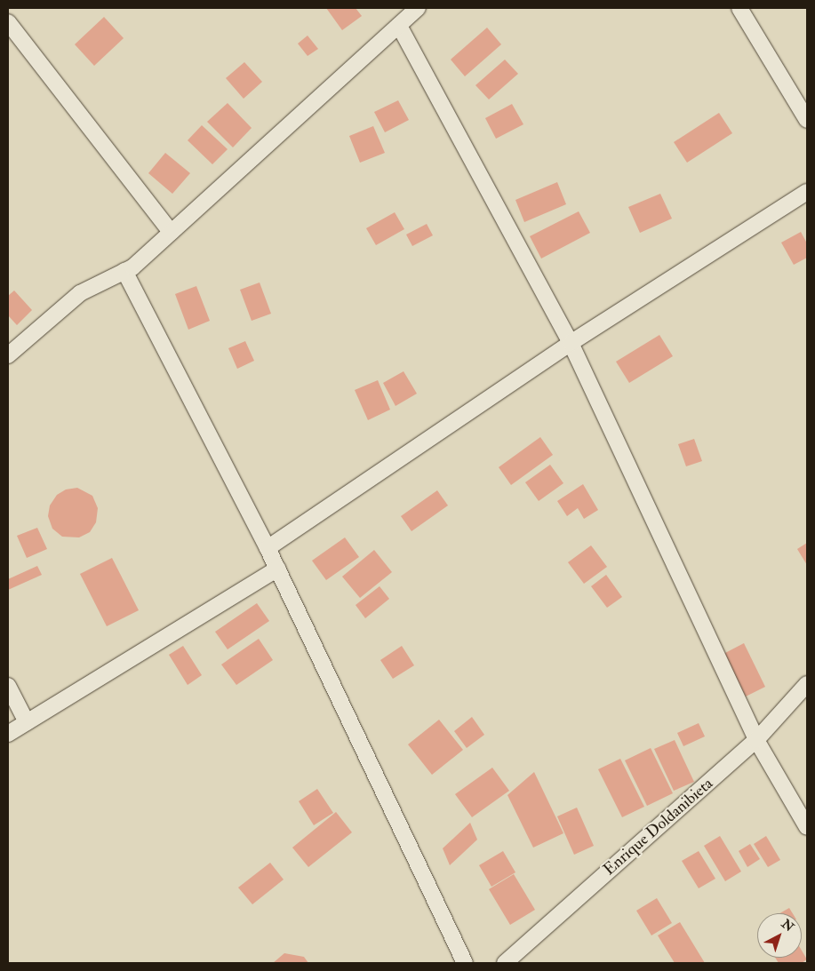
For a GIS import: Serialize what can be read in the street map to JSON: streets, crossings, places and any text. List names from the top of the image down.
{
  "streets": {
    "street": ["Enrique Doldanibieta"]
  },
  "north": "top right"
}
